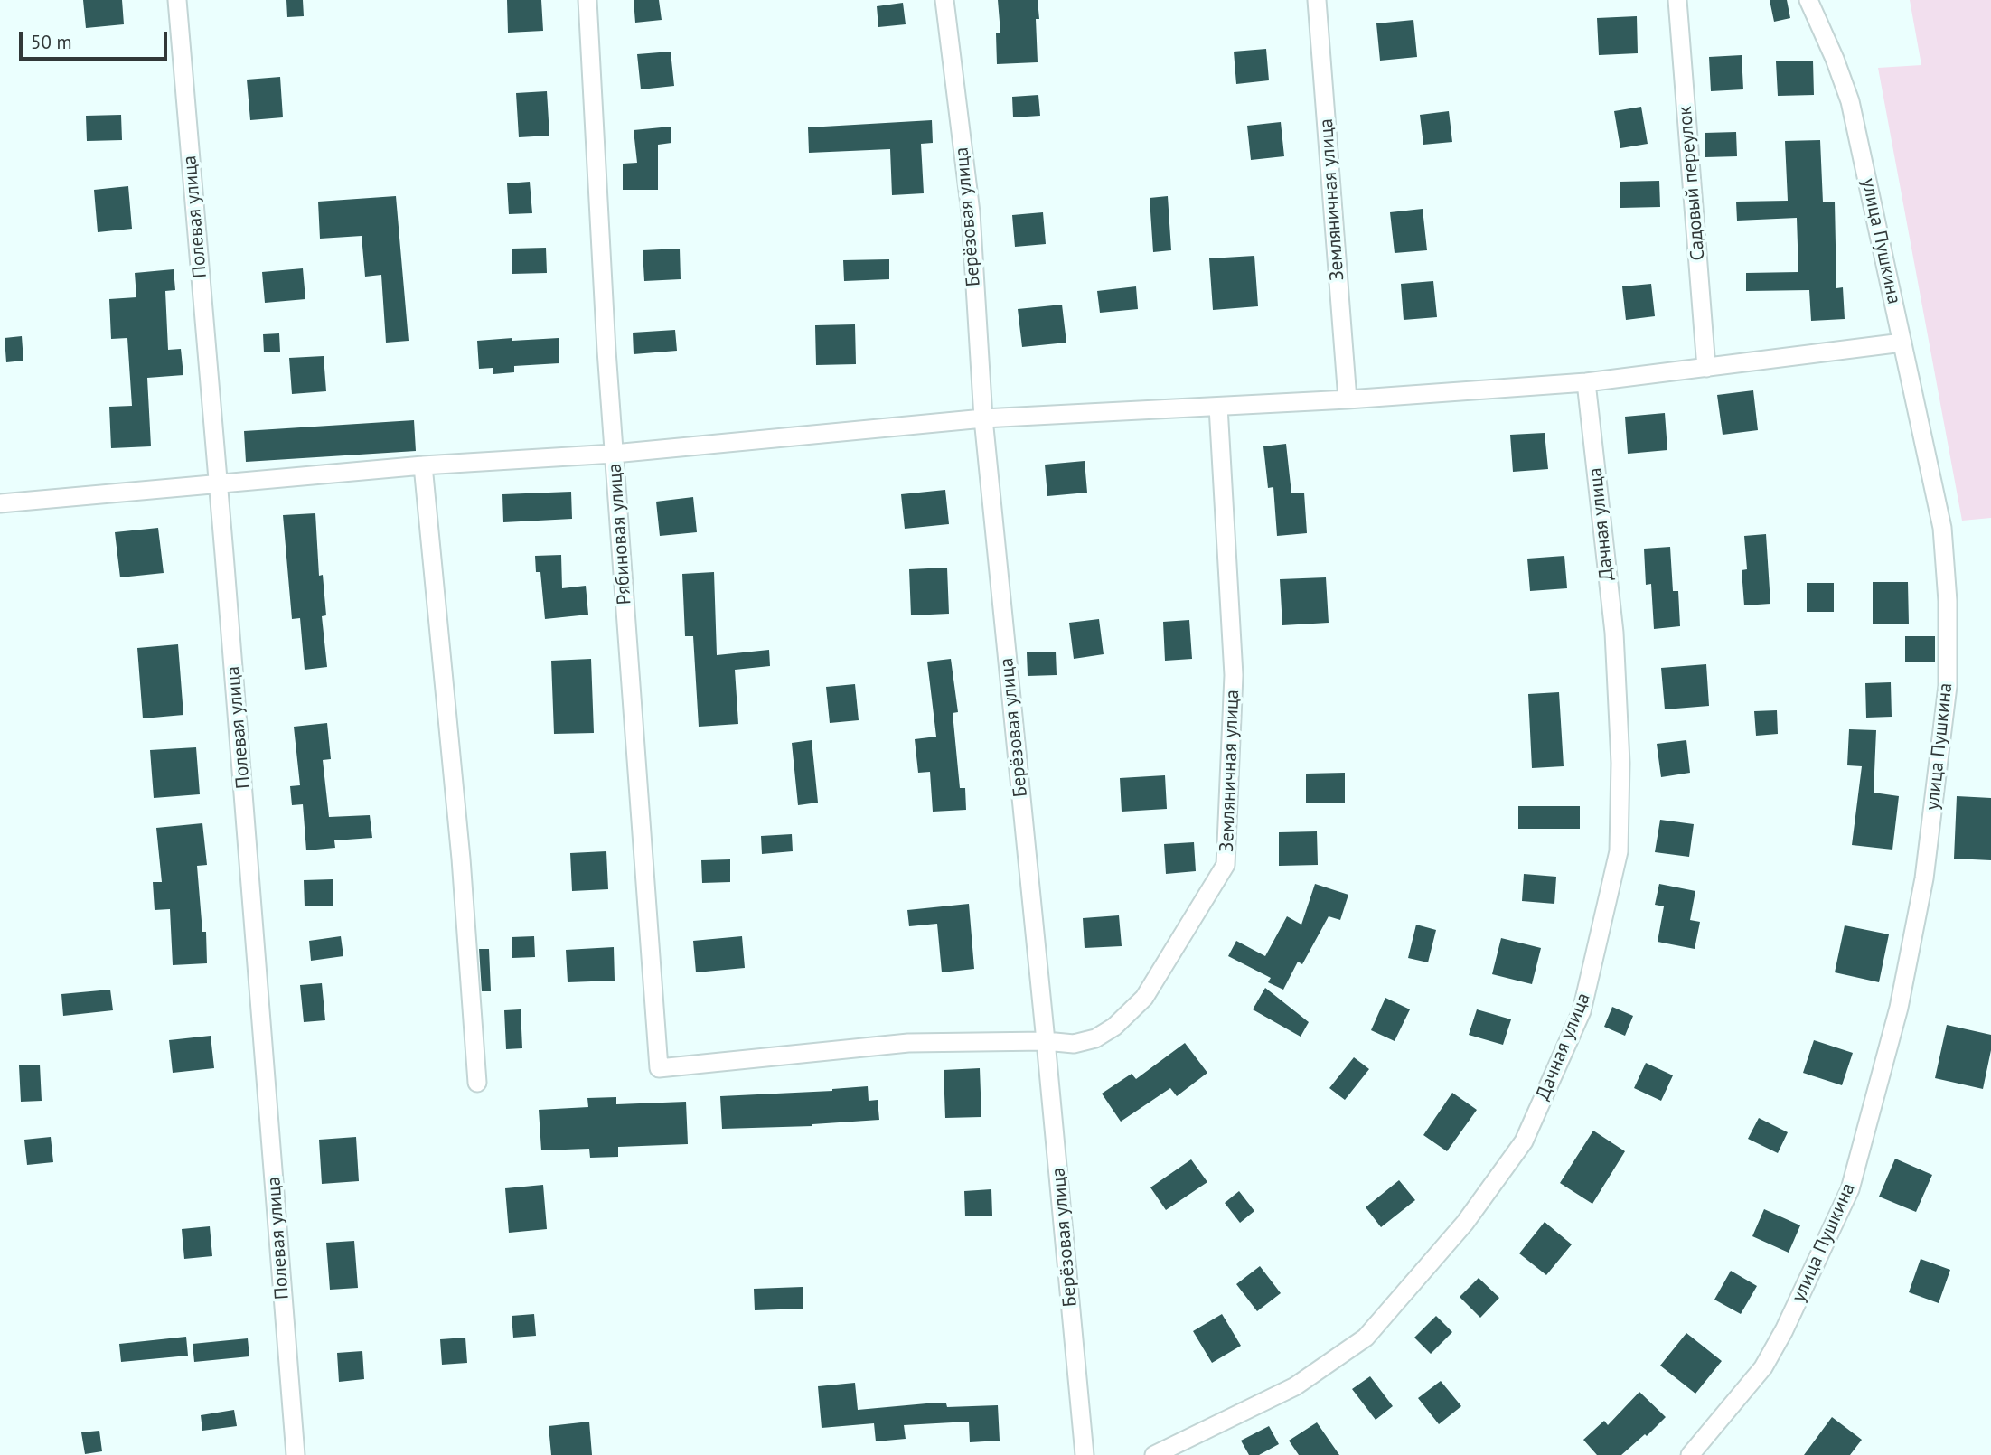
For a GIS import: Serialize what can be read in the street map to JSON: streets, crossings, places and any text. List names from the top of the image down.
{
  "streets": {
    "street": [
      "Садовый переулок",
      "Земляничная улица",
      "Полевая улица",
      "Берёзовая улица",
      "улица Пушкина",
      "Дачная улица",
      "Рябиновая улица"
    ]
  },
  "crossings": [
    ["Земляничная улица", "Берёзовая улица"],
    ["Земляничная улица", "Рябиновая улица"]
  ],
  "scale_bar": "50 m"
}
